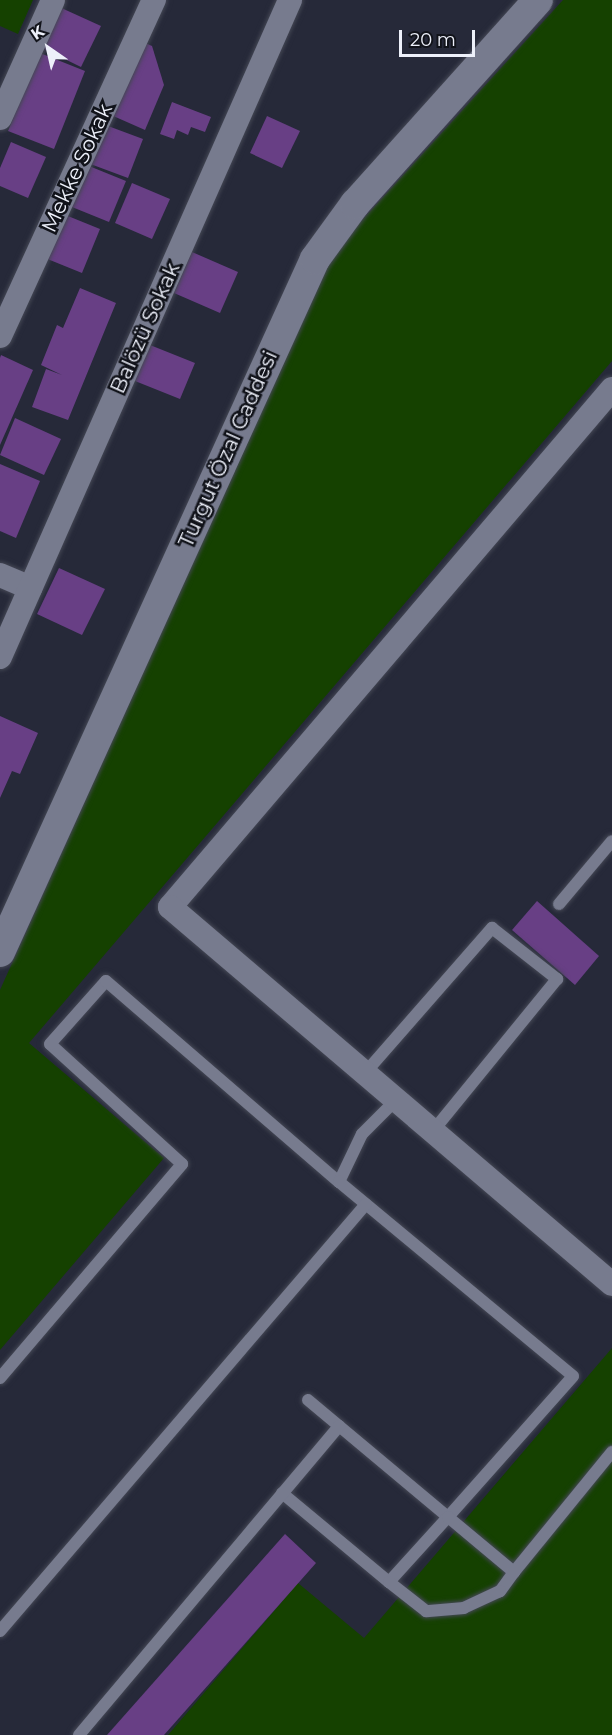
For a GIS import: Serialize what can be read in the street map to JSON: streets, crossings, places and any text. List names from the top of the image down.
{
  "streets": {
    "street": ["Mekke Sokak", "Balözü Sokak", "Turgut Özal Caddesi"]
  },
  "scale_bar": "20 m",
  "north": "top left"
}
